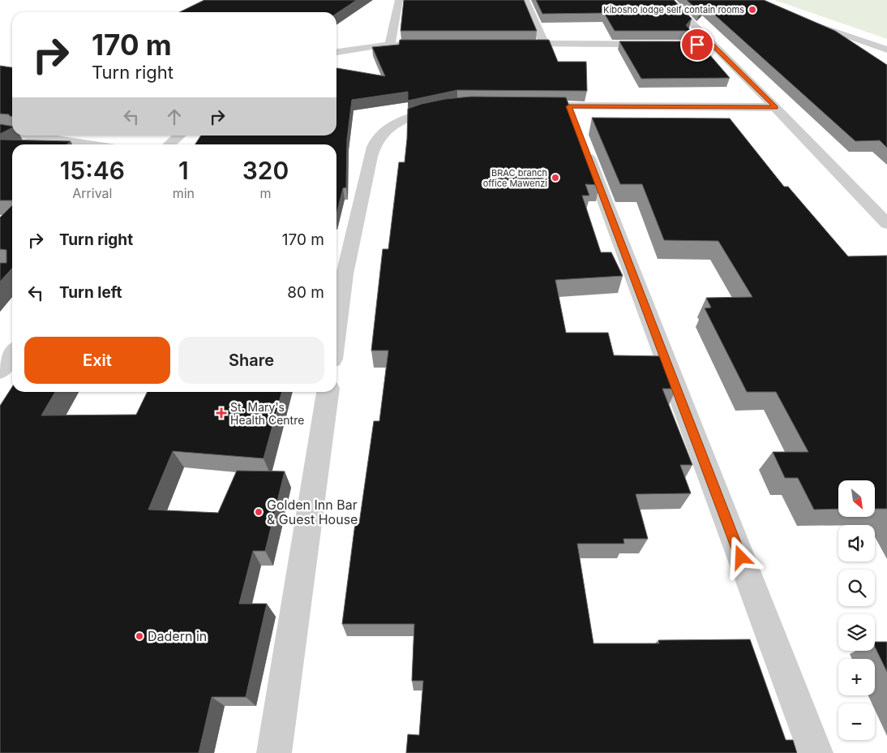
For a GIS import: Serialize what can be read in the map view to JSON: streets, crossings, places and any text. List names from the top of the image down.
{
  "places": {
    "other": [
      "Kibosho lodge self contain rooms",
      "BRAC branch office Mawenzi",
      "Golden Inn Bar & Guest House",
      "Dadern in"
    ],
    "health": ["St. Mary's Health Centre"]
  },
  "north": "bottom right",
  "page": {
    "turn": ["170 m", "Turn right"],
    "eta": [
      "15:46",
      "Arrival",
      "1",
      "min",
      "320",
      "m"
    ],
    "list": [
      {
        "name": "Turn right",
        "value": "170 m"
      },
      {
        "name": "Turn left",
        "value": "80 m"
      }
    ],
    "buttons": ["Exit", "Share"],
    "map_buttons": ["+", "−"]
  }
}
